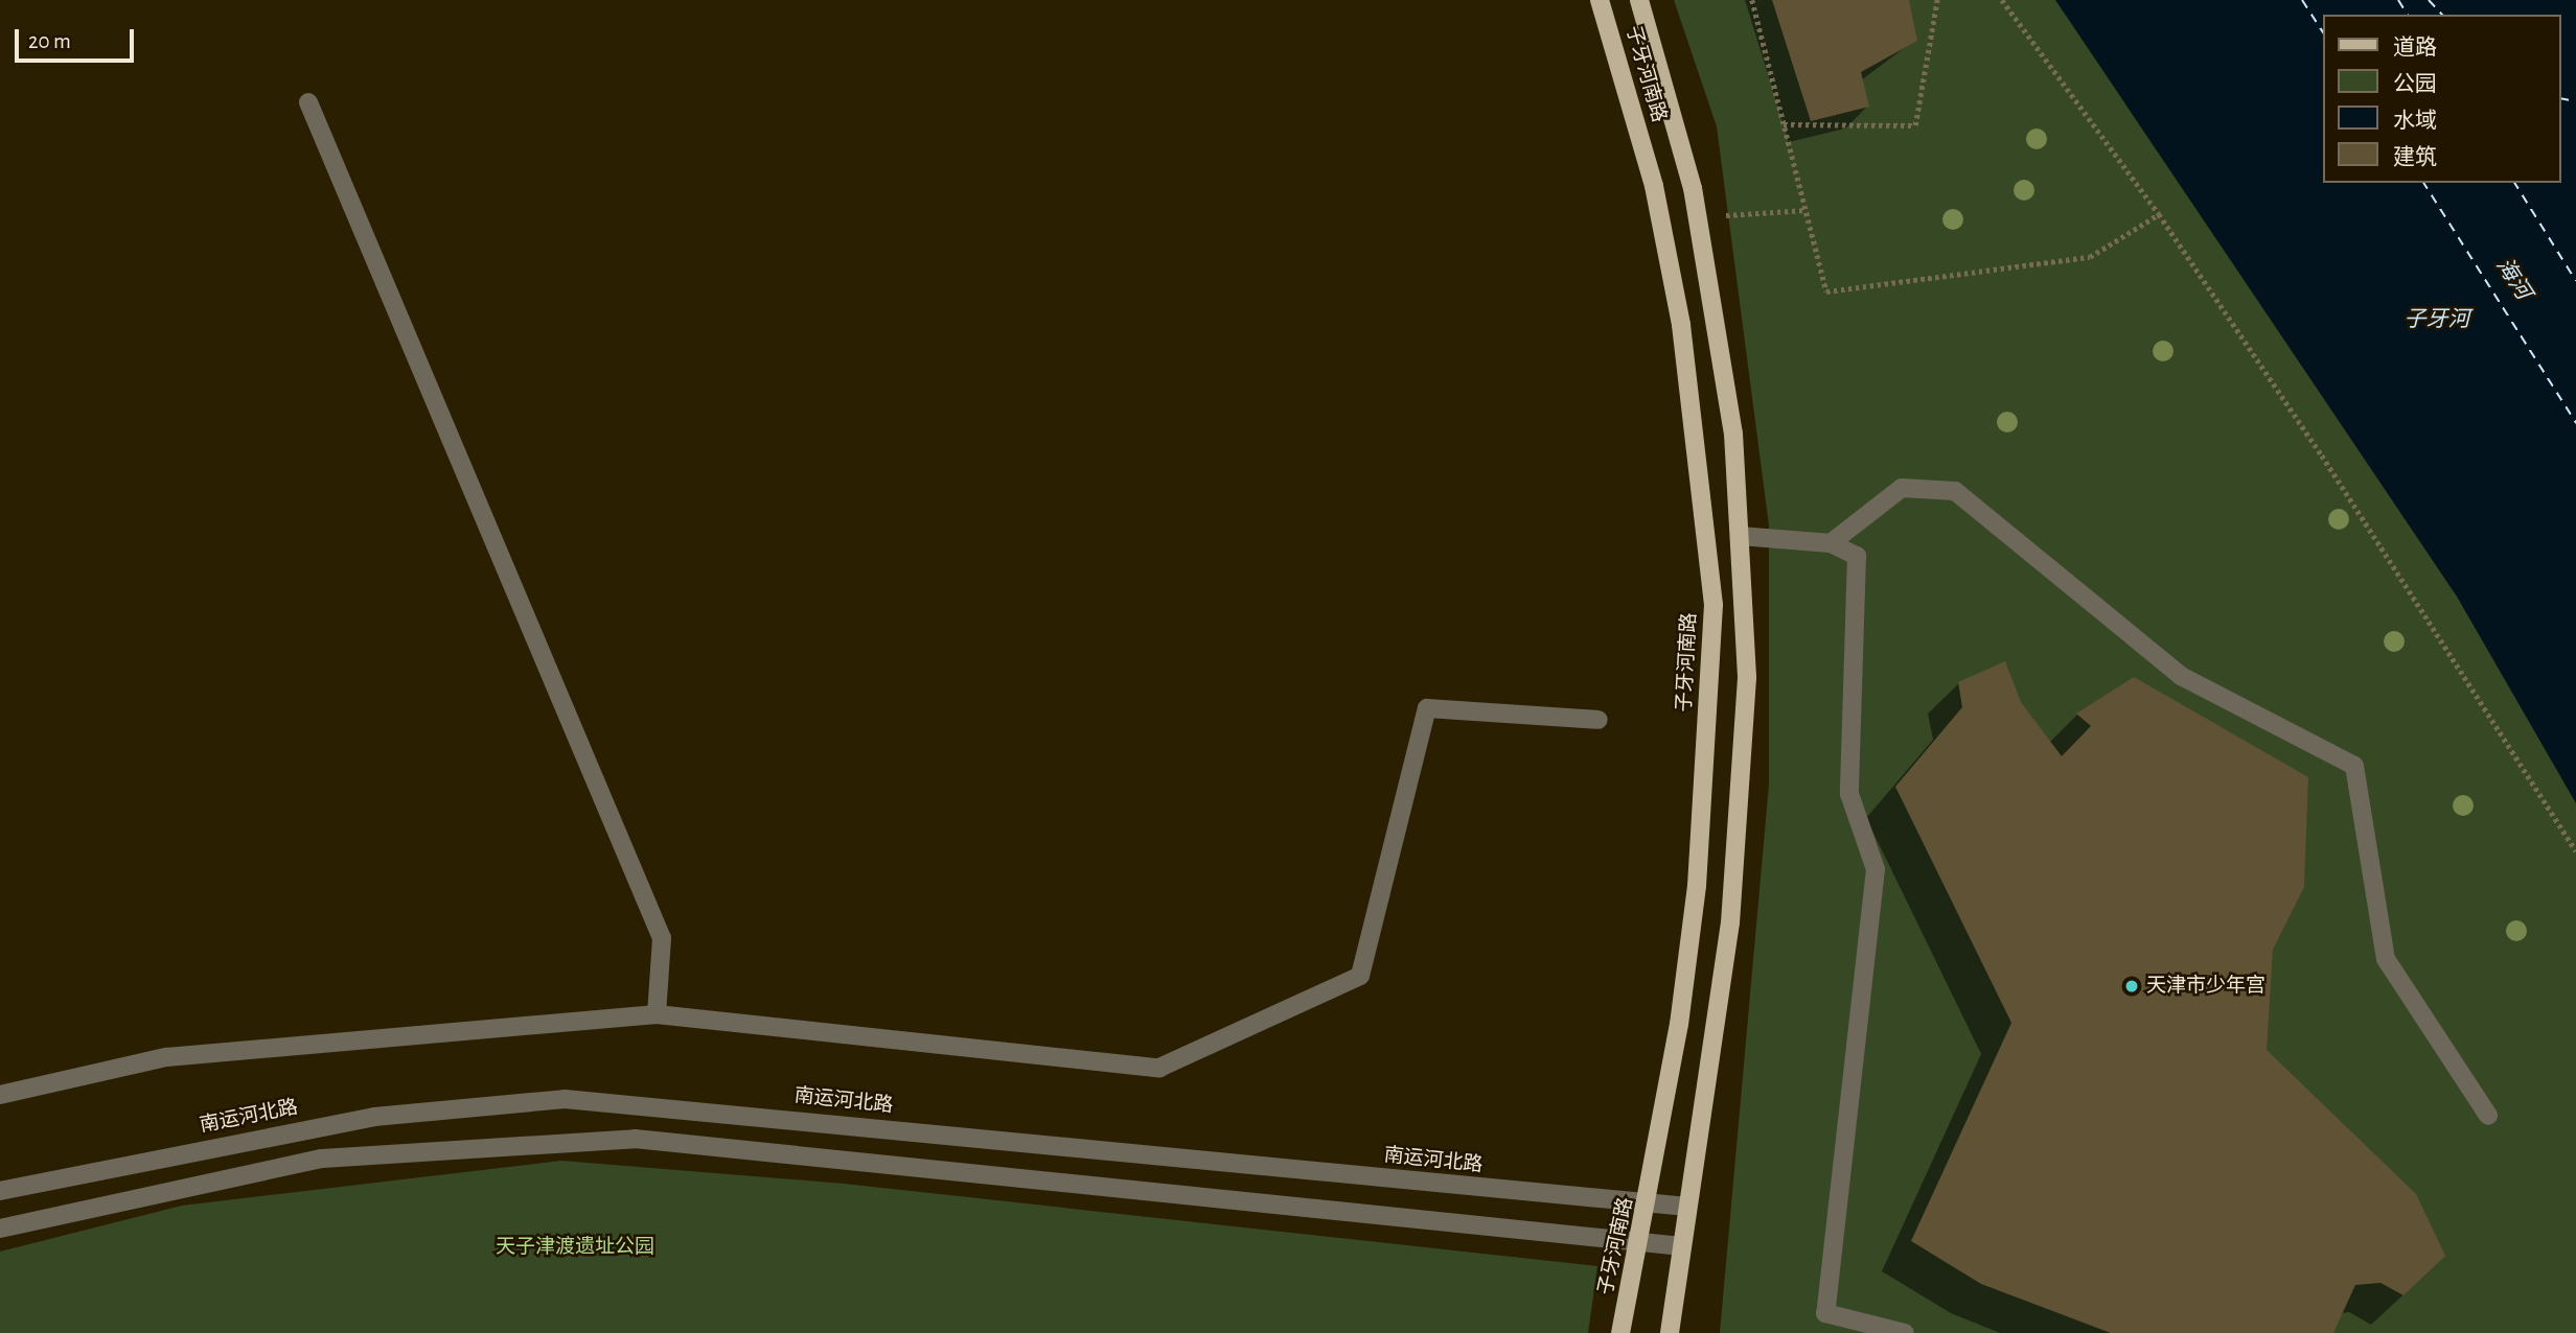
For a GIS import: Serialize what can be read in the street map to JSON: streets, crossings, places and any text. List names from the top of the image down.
{
  "streets": {
    "main road": ["子牙河南路"],
    "street": ["南运河北路"]
  },
  "crossings": [
    ["子牙河南路", "南运河北路"]
  ],
  "water": ["海河", "子牙河"],
  "parks": ["天子津渡遗址公园"],
  "places": ["天津市少年宫"],
  "legend": [
    "道路",
    "公园",
    "水域",
    "建筑"
  ],
  "scale_bar": "20 m"
}
